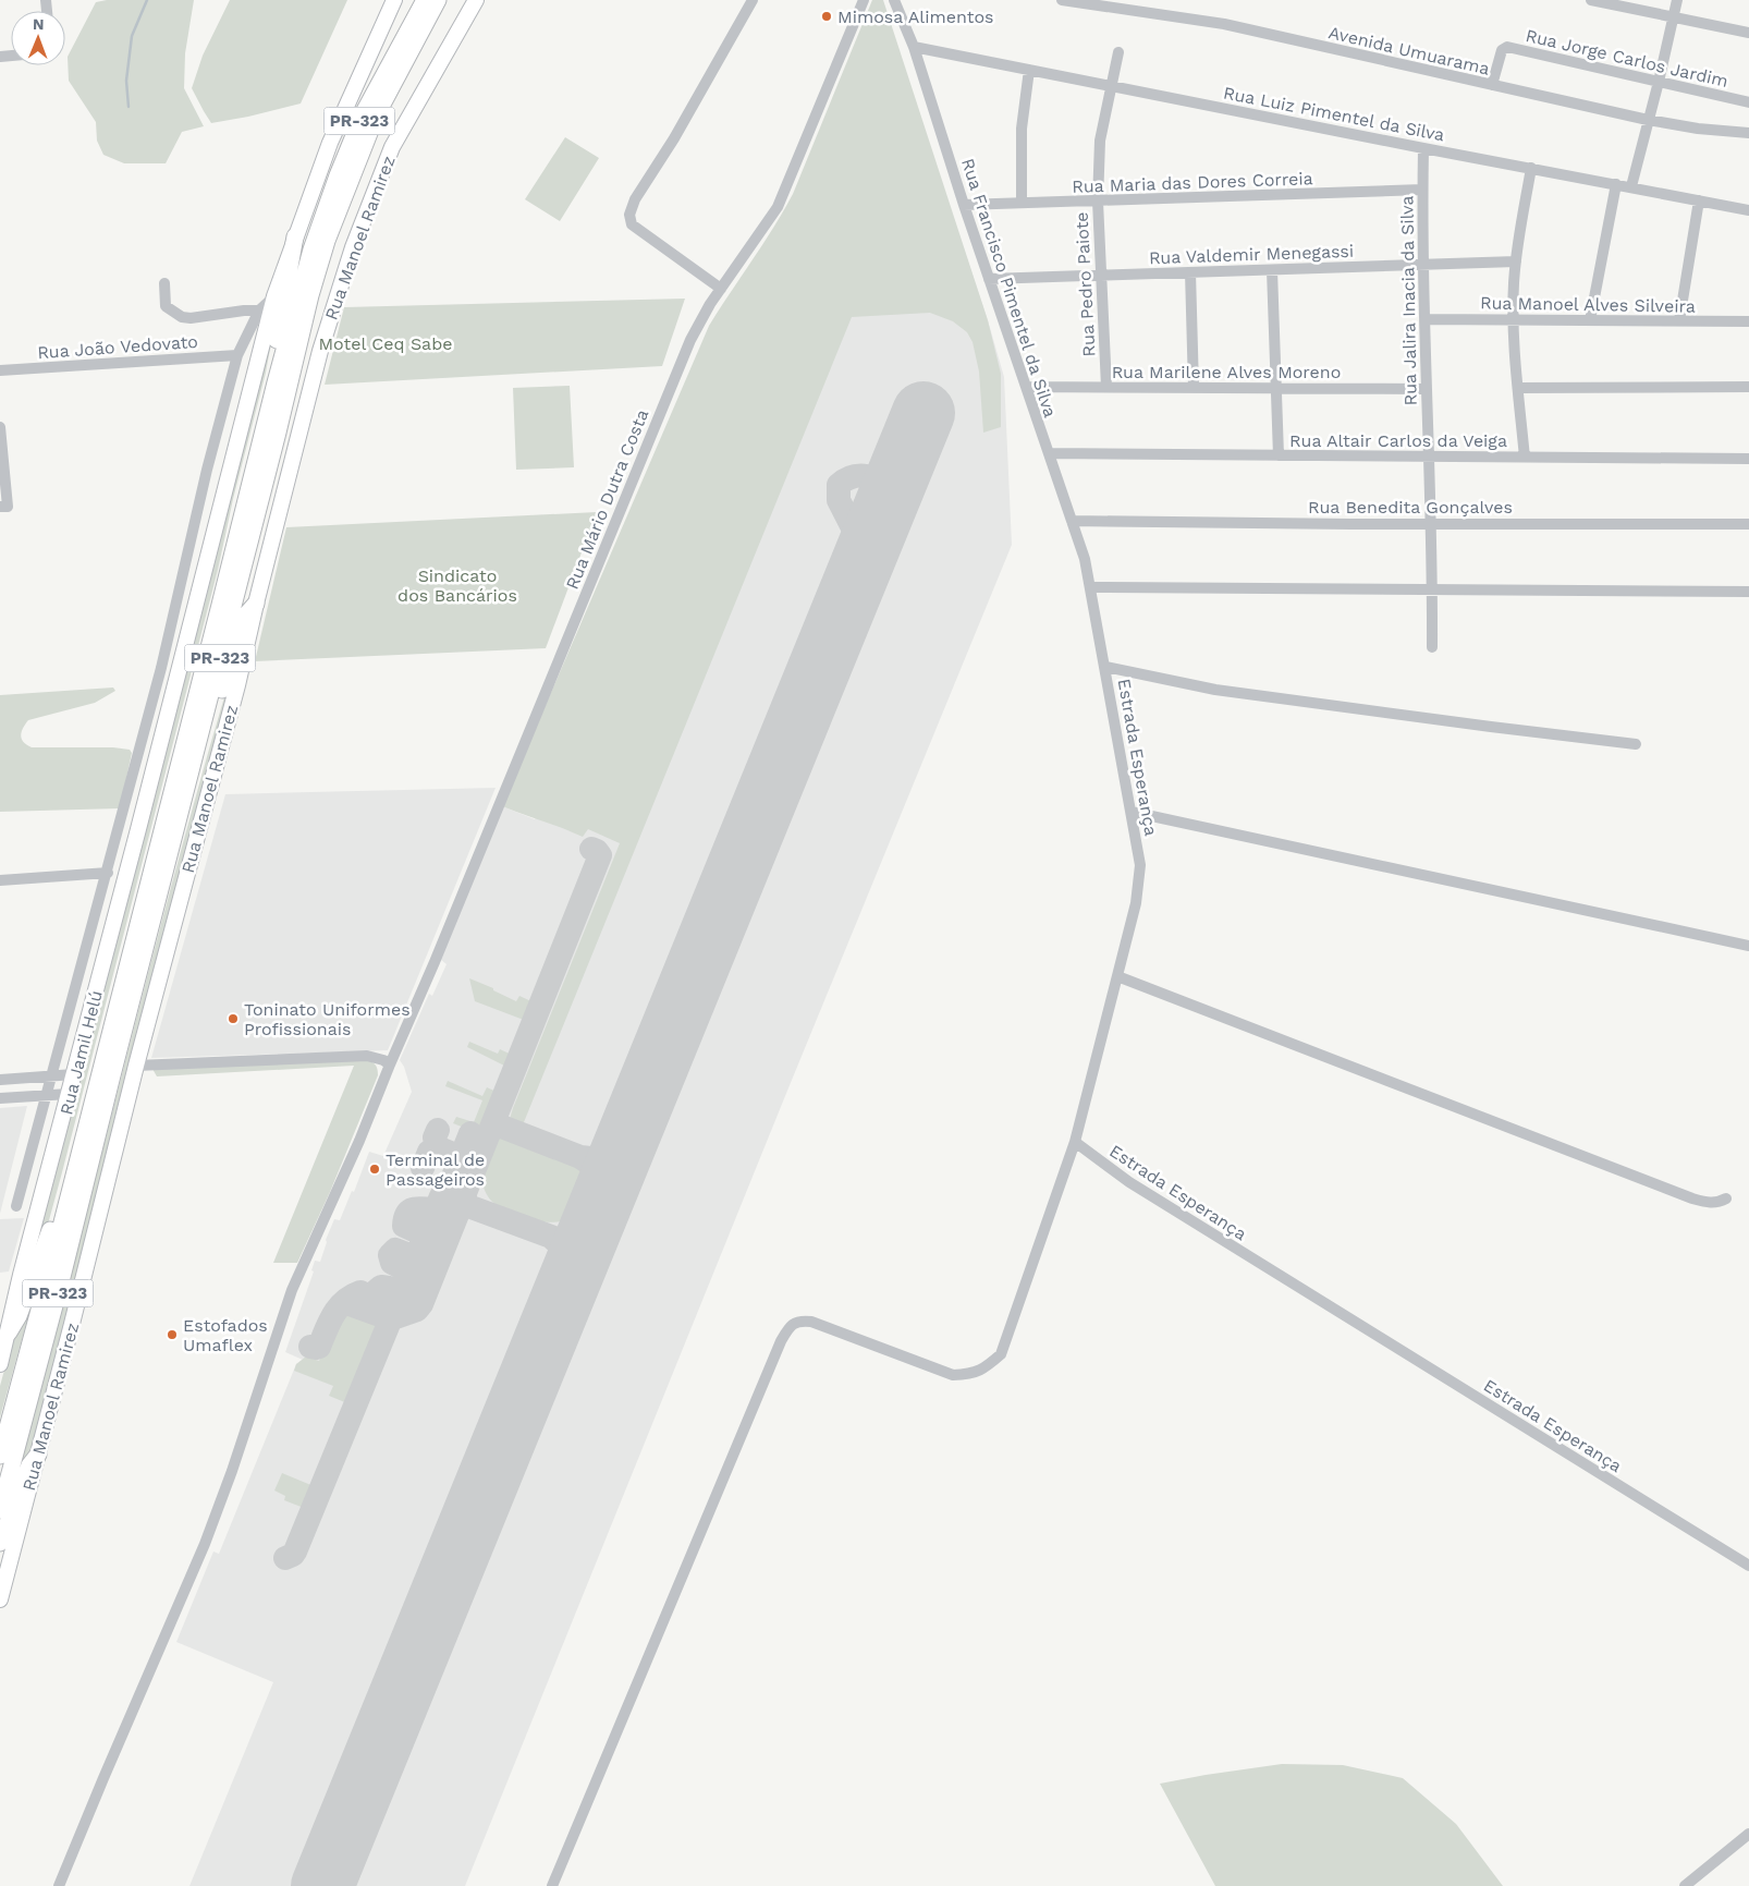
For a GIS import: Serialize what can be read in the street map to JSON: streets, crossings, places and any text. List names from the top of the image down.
{
  "streets": {
    "highway": ["PR-323"],
    "main road": ["Rua Manoel Ramirez", "Rua Jamil Helú"],
    "street": [
      "Avenida Umuarama",
      "Rua Jorge Carlos Jardim",
      "Rua Luiz Pimentel da Silva",
      "Rua Maria das Dores Correia",
      "Rua Valdemir Menegassi",
      "Rua Pedro Paiote",
      "Rua Francisco Pimentel da Silva",
      "Rua Jalira Inacia da Silva",
      "Rua Manoel Alves Silveira",
      "Rua João Vedovato",
      "Rua Marilene Alves Moreno",
      "Rua Altair Carlos da Veiga",
      "Rua Mário Dutra Costa",
      "Rua Benedita Gonçalves",
      "Estrada Esperança"
    ]
  },
  "crossings": [
    ["Avenida Umuarama", "Rua Jorge Carlos Jardim"],
    ["Rua Luiz Pimentel da Silva", "Rua Pedro Paiote"],
    ["Rua Luiz Pimentel da Silva", "Rua Francisco Pimentel da Silva"],
    ["Rua Luiz Pimentel da Silva", "Rua Jalira Inacia da Silva"],
    ["Rua Maria das Dores Correia", "Rua Pedro Paiote"],
    ["Rua Maria das Dores Correia", "Rua Francisco Pimentel da Silva"],
    ["Rua Maria das Dores Correia", "Rua Jalira Inacia da Silva"],
    ["Rua Valdemir Menegassi", "Rua Pedro Paiote"],
    ["Rua Valdemir Menegassi", "Rua Francisco Pimentel da Silva"],
    ["Rua Valdemir Menegassi", "Rua Jalira Inacia da Silva"],
    ["Rua Pedro Paiote", "Rua Marilene Alves Moreno"],
    ["Rua Francisco Pimentel da Silva", "Rua Marilene Alves Moreno"],
    ["Rua Francisco Pimentel da Silva", "Rua Altair Carlos da Veiga"],
    ["Rua Francisco Pimentel da Silva", "Rua Benedita Gonçalves"],
    ["Rua Francisco Pimentel da Silva", "Estrada Esperança"],
    ["Rua Jalira Inacia da Silva", "Rua Manoel Alves Silveira"],
    ["Rua Jalira Inacia da Silva", "Rua Marilene Alves Moreno"],
    ["Rua Jalira Inacia da Silva", "Rua Altair Carlos da Veiga"],
    ["Rua Jalira Inacia da Silva", "Rua Benedita Gonçalves"]
  ],
  "parks": ["Motel Ceq Sabe", "Sindicato dos Bancários"],
  "places": [
    "Mimosa Alimentos",
    "Toninato Uniformes Profissionais",
    "Terminal de Passageiros",
    "Estofados Umaflex"
  ],
  "north": "top"
}
